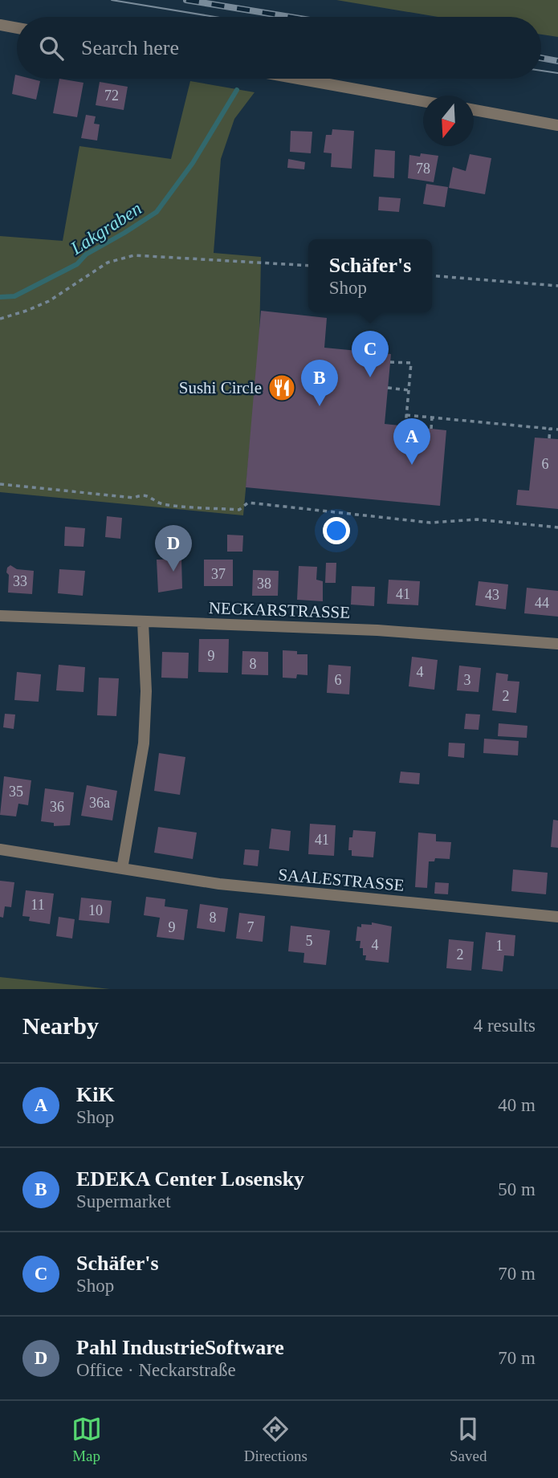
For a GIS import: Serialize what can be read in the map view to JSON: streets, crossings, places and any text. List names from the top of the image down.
{
  "streets": {
    "street": ["NECKARSTRASSE", "SAALESTRASSE"]
  },
  "water": ["Lakgraben"],
  "places": {
    "restaurant": ["Sushi Circle"]
  },
  "house_numbers": [
    "72",
    "78",
    "6",
    "37",
    "33",
    "38",
    "41",
    "43",
    "44",
    "9",
    "8",
    "4",
    "6",
    "3",
    "2",
    "35",
    "36a",
    "36",
    "41",
    "11",
    "10",
    "8",
    "9",
    "7",
    "5",
    "4",
    "1",
    "2"
  ],
  "north": "bottom",
  "page": {
    "search": "Search here",
    "popup": ["Schäfer's", "Shop"],
    "pins": [
      "C",
      "B",
      "A",
      "D"
    ],
    "heading": ["Nearby", "4 results"],
    "list": [
      {
        "mark": "A",
        "name": "KiK",
        "note": "Shop",
        "value": "40 m"
      },
      {
        "mark": "B",
        "name": "EDEKA Center Losensky",
        "note": "Supermarket",
        "value": "50 m"
      },
      {
        "mark": "C",
        "name": "Schäfer's",
        "note": "Shop",
        "value": "70 m"
      },
      {
        "mark": "D",
        "name": "Pahl IndustrieSoftware",
        "note": "Office · Neckarstraße",
        "value": "70 m"
      }
    ],
    "nav": ["Map", "Directions", "Saved"]
  }
}
